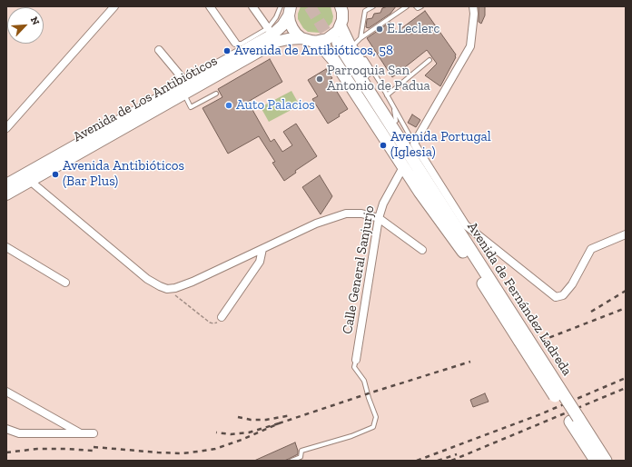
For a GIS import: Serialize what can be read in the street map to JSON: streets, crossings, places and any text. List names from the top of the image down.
{
  "streets": {
    "highway": ["Avenida de Fernández Ladreda"],
    "main road": ["Avenida de Los Antibióticos"],
    "street": ["Calle General Sanjurjo"]
  },
  "crossings": [
    ["Calle General Sanjurjo", "Avenida de Fernández Ladreda"]
  ],
  "places": [
    "E.Leclerc",
    "Avenida de Antibióticos, 58",
    "Parroquia San Antonio de Padua",
    "Auto Palacios",
    "Avenida Portugal (Iglesia)",
    "Avenida Antibióticos (Bar Plus)"
  ],
  "north": "top right"
}
